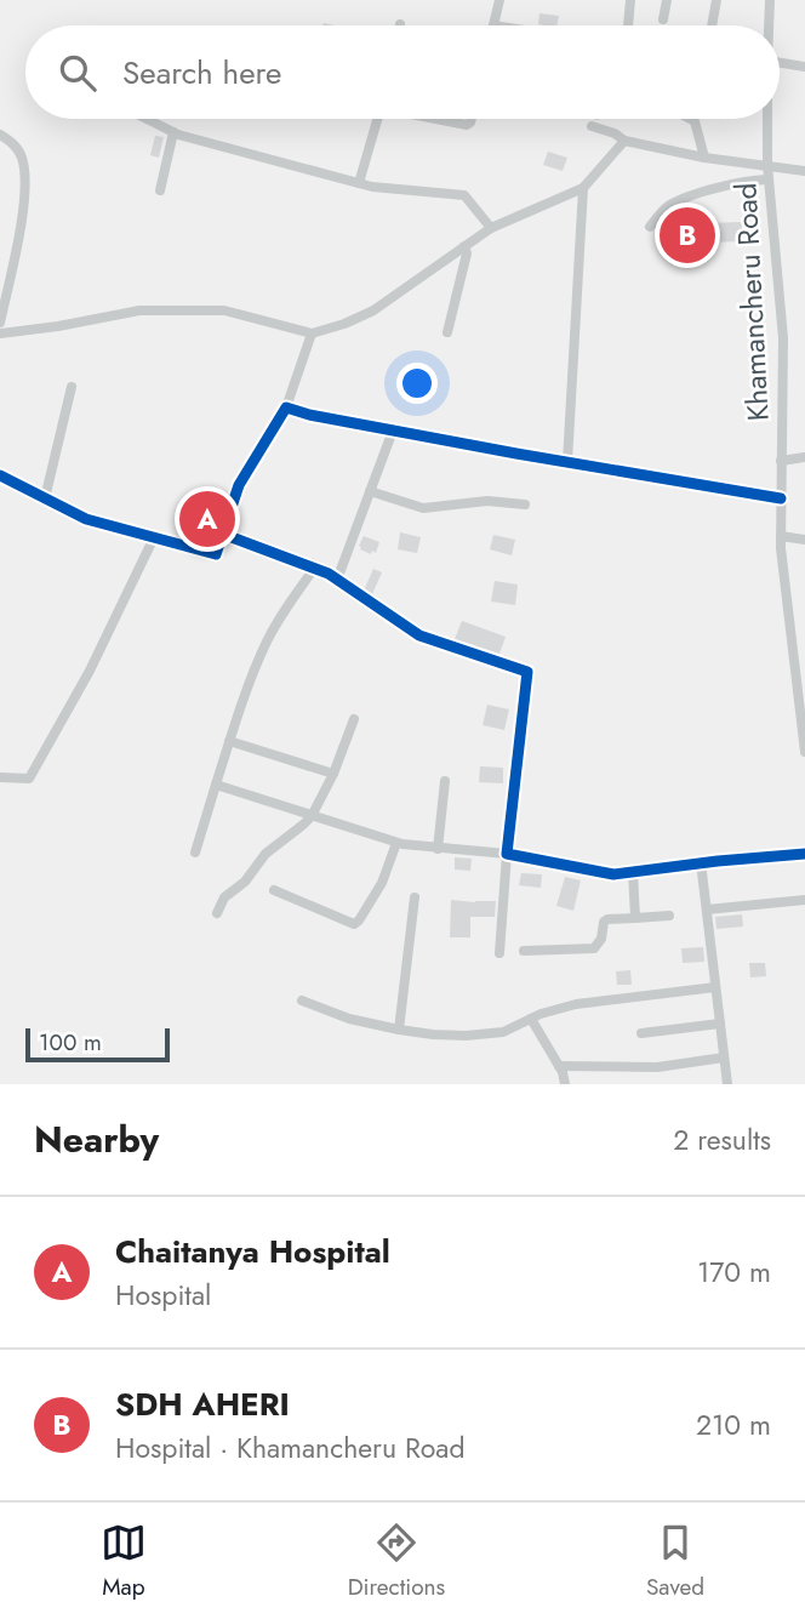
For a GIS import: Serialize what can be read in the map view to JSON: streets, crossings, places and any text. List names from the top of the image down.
{
  "streets": {
    "street": ["Khamancheru Road"]
  },
  "scale_bar": "100 m",
  "page": {
    "search": "Search here",
    "pins": ["B", "A"],
    "scale": "100 m",
    "heading": ["Nearby", "2 results"],
    "list": [
      {
        "mark": "A",
        "name": "Chaitanya Hospital",
        "note": "Hospital",
        "value": "170 m"
      },
      {
        "mark": "B",
        "name": "SDH AHERI",
        "note": "Hospital · Khamancheru Road",
        "value": "210 m"
      }
    ],
    "nav": ["Map", "Directions", "Saved"]
  }
}
